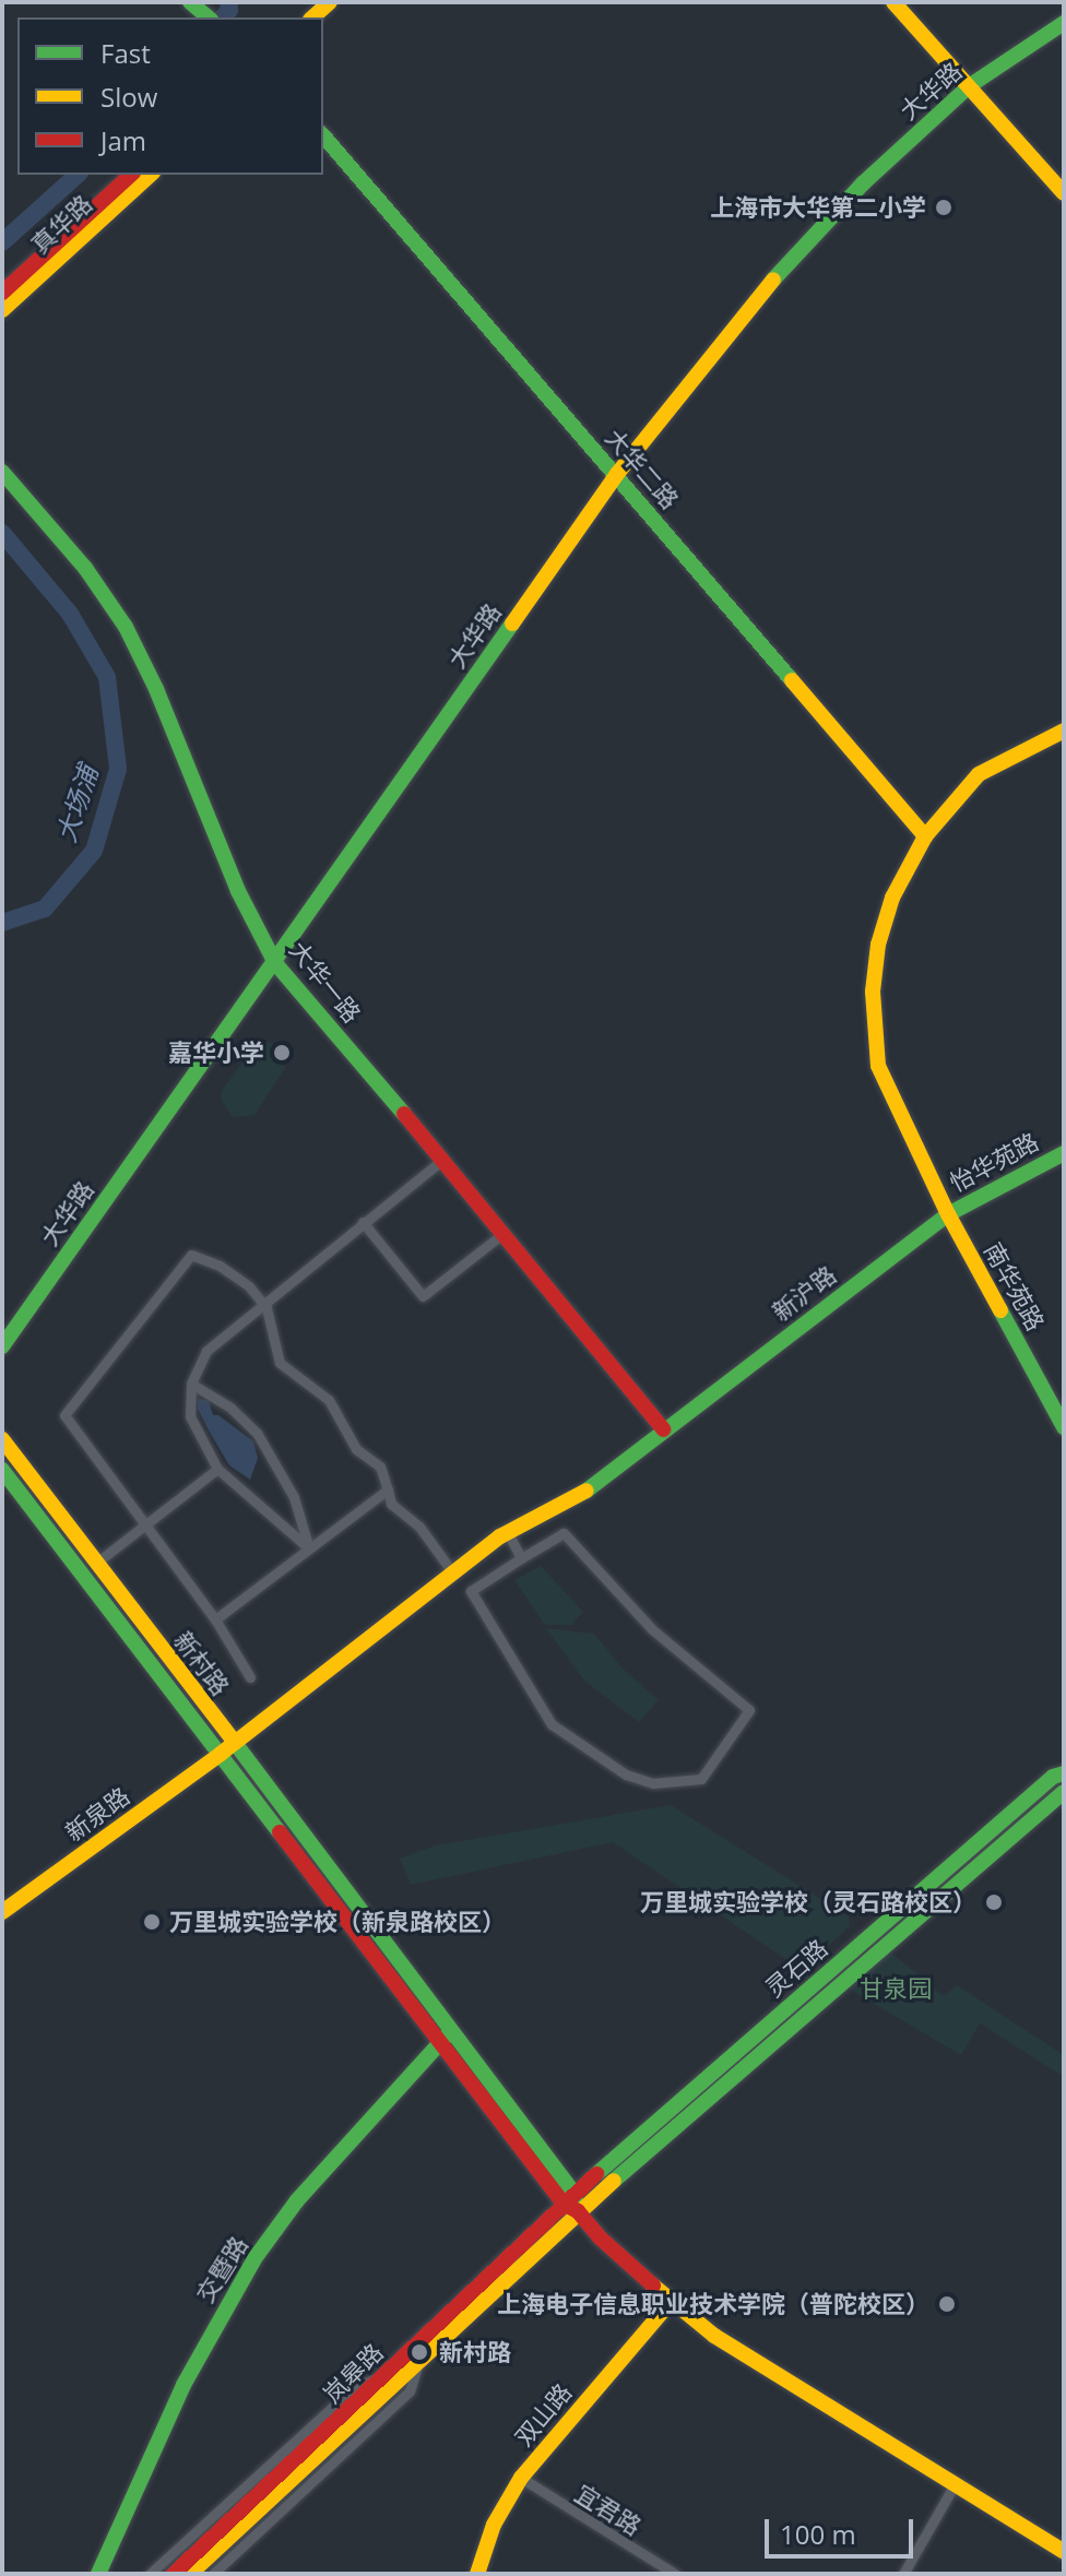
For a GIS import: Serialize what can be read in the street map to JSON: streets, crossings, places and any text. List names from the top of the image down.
{
  "streets": {
    "street": [
      "大华路",
      "真华路",
      "大华二路",
      "大华一路",
      "怡华苑路",
      "南华苑路",
      "新沪路",
      "新村路",
      "新泉路",
      "灵石路",
      "交暨路",
      "岚皋路",
      "双山路",
      "宜君路"
    ]
  },
  "crossings": [
    ["大华路", "大华二路"],
    ["大华路", "大华一路"],
    ["大华一路", "新沪路"],
    ["怡华苑路", "南华苑路"],
    ["怡华苑路", "新沪路"],
    ["南华苑路", "新沪路"],
    ["新沪路", "新村路"],
    ["新沪路", "新泉路"],
    ["新村路", "新泉路"],
    ["新村路", "灵石路"],
    ["新村路", "交暨路"],
    ["新村路", "岚皋路"],
    ["新村路", "双山路"],
    ["灵石路", "岚皋路"],
    ["双山路", "宜君路"]
  ],
  "water": ["大场浦"],
  "parks": ["甘泉园"],
  "places": [
    "上海市大华第二小学",
    "嘉华小学",
    "万里城实验学校（灵石路校区）",
    "万里城实验学校（新泉路校区）",
    "上海电子信息职业技术学院（普陀校区）",
    "新村路"
  ],
  "legend": ["Fast", "Slow", "Jam"],
  "scale_bar": "100 m"
}
